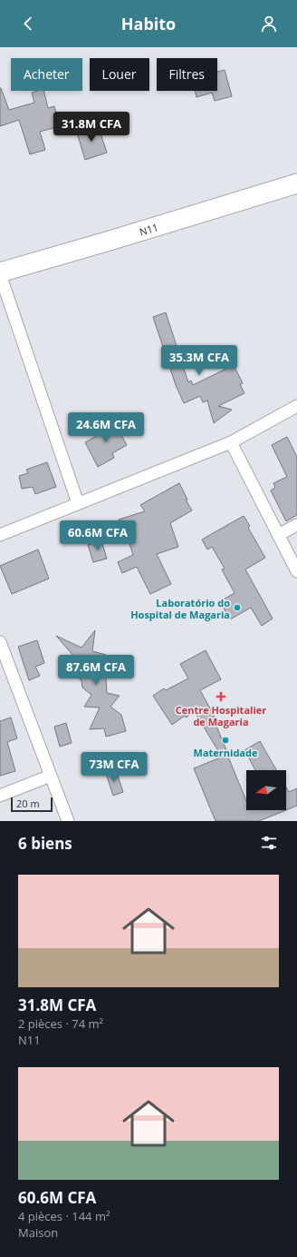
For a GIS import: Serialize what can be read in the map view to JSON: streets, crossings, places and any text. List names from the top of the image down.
{
  "streets": {
    "main road": ["N11"]
  },
  "places": {
    "other": ["Laboratório do Hospital de Magaria", "Maternidade"],
    "health": ["Centre Hospitalier de Magaria"]
  },
  "scale_bar": "20 m",
  "north": "left",
  "page": {
    "header": "Habito",
    "chip": ["Acheter", "Louer", "Filtres"],
    "price": [
      "31.8M CFA",
      "35.3M CFA",
      "24.6M CFA",
      "60.6M CFA",
      "87.6M CFA",
      "73M CFA"
    ],
    "scale": "20 m",
    "heading": "6 biens",
    "list": [
      {
        "name": "31.8M CFA",
        "note": "2 pièces · 74 m² · N11"
      },
      {
        "name": "60.6M CFA",
        "note": "4 pièces · 144 m² · Maison"
      }
    ]
  }
}
